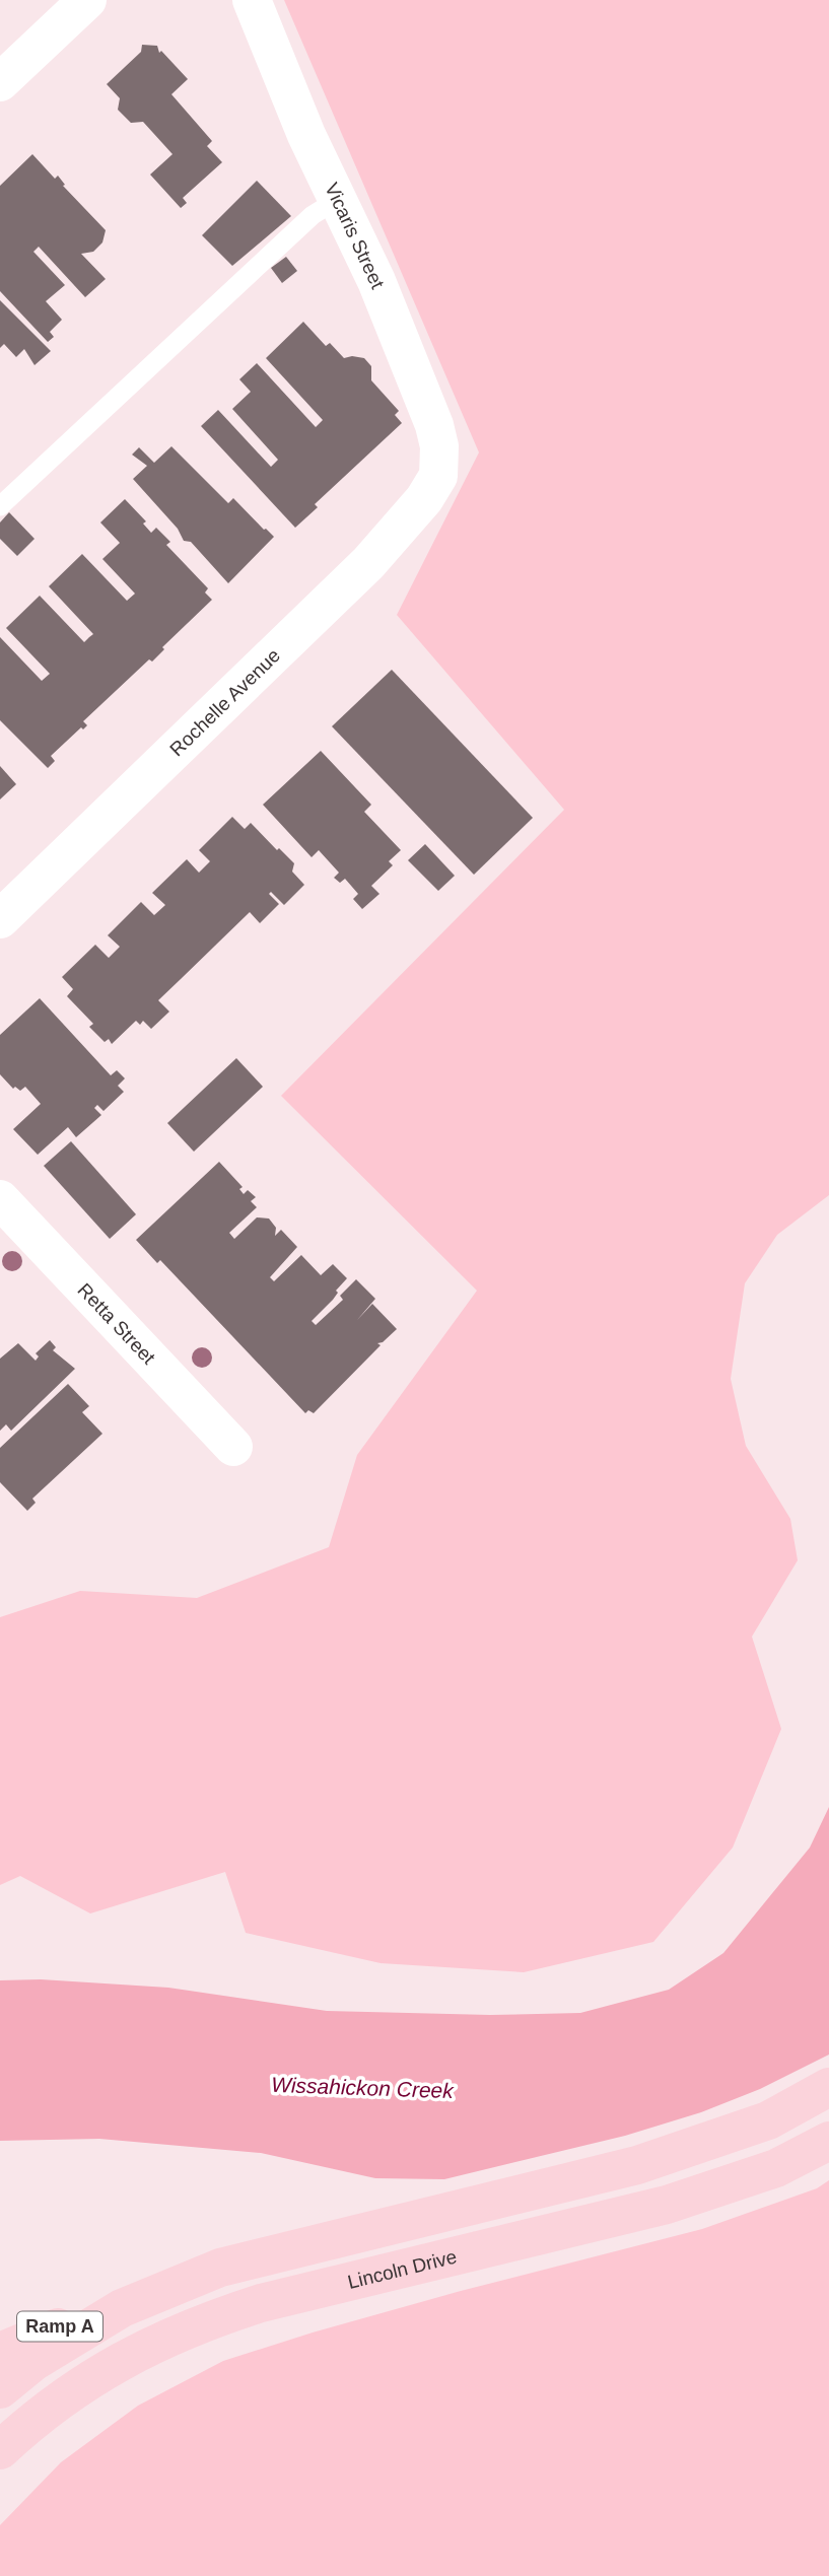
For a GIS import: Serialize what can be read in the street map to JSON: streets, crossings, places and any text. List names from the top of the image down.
{
  "streets": {
    "main road": ["Lincoln Drive", "Ramp A"],
    "street": ["Vicaris Street", "Rochelle Avenue", "Retta Street"]
  },
  "crossings": [
    ["Vicaris Street", "Rochelle Avenue"]
  ],
  "water": ["Wissahickon Creek"]
}
